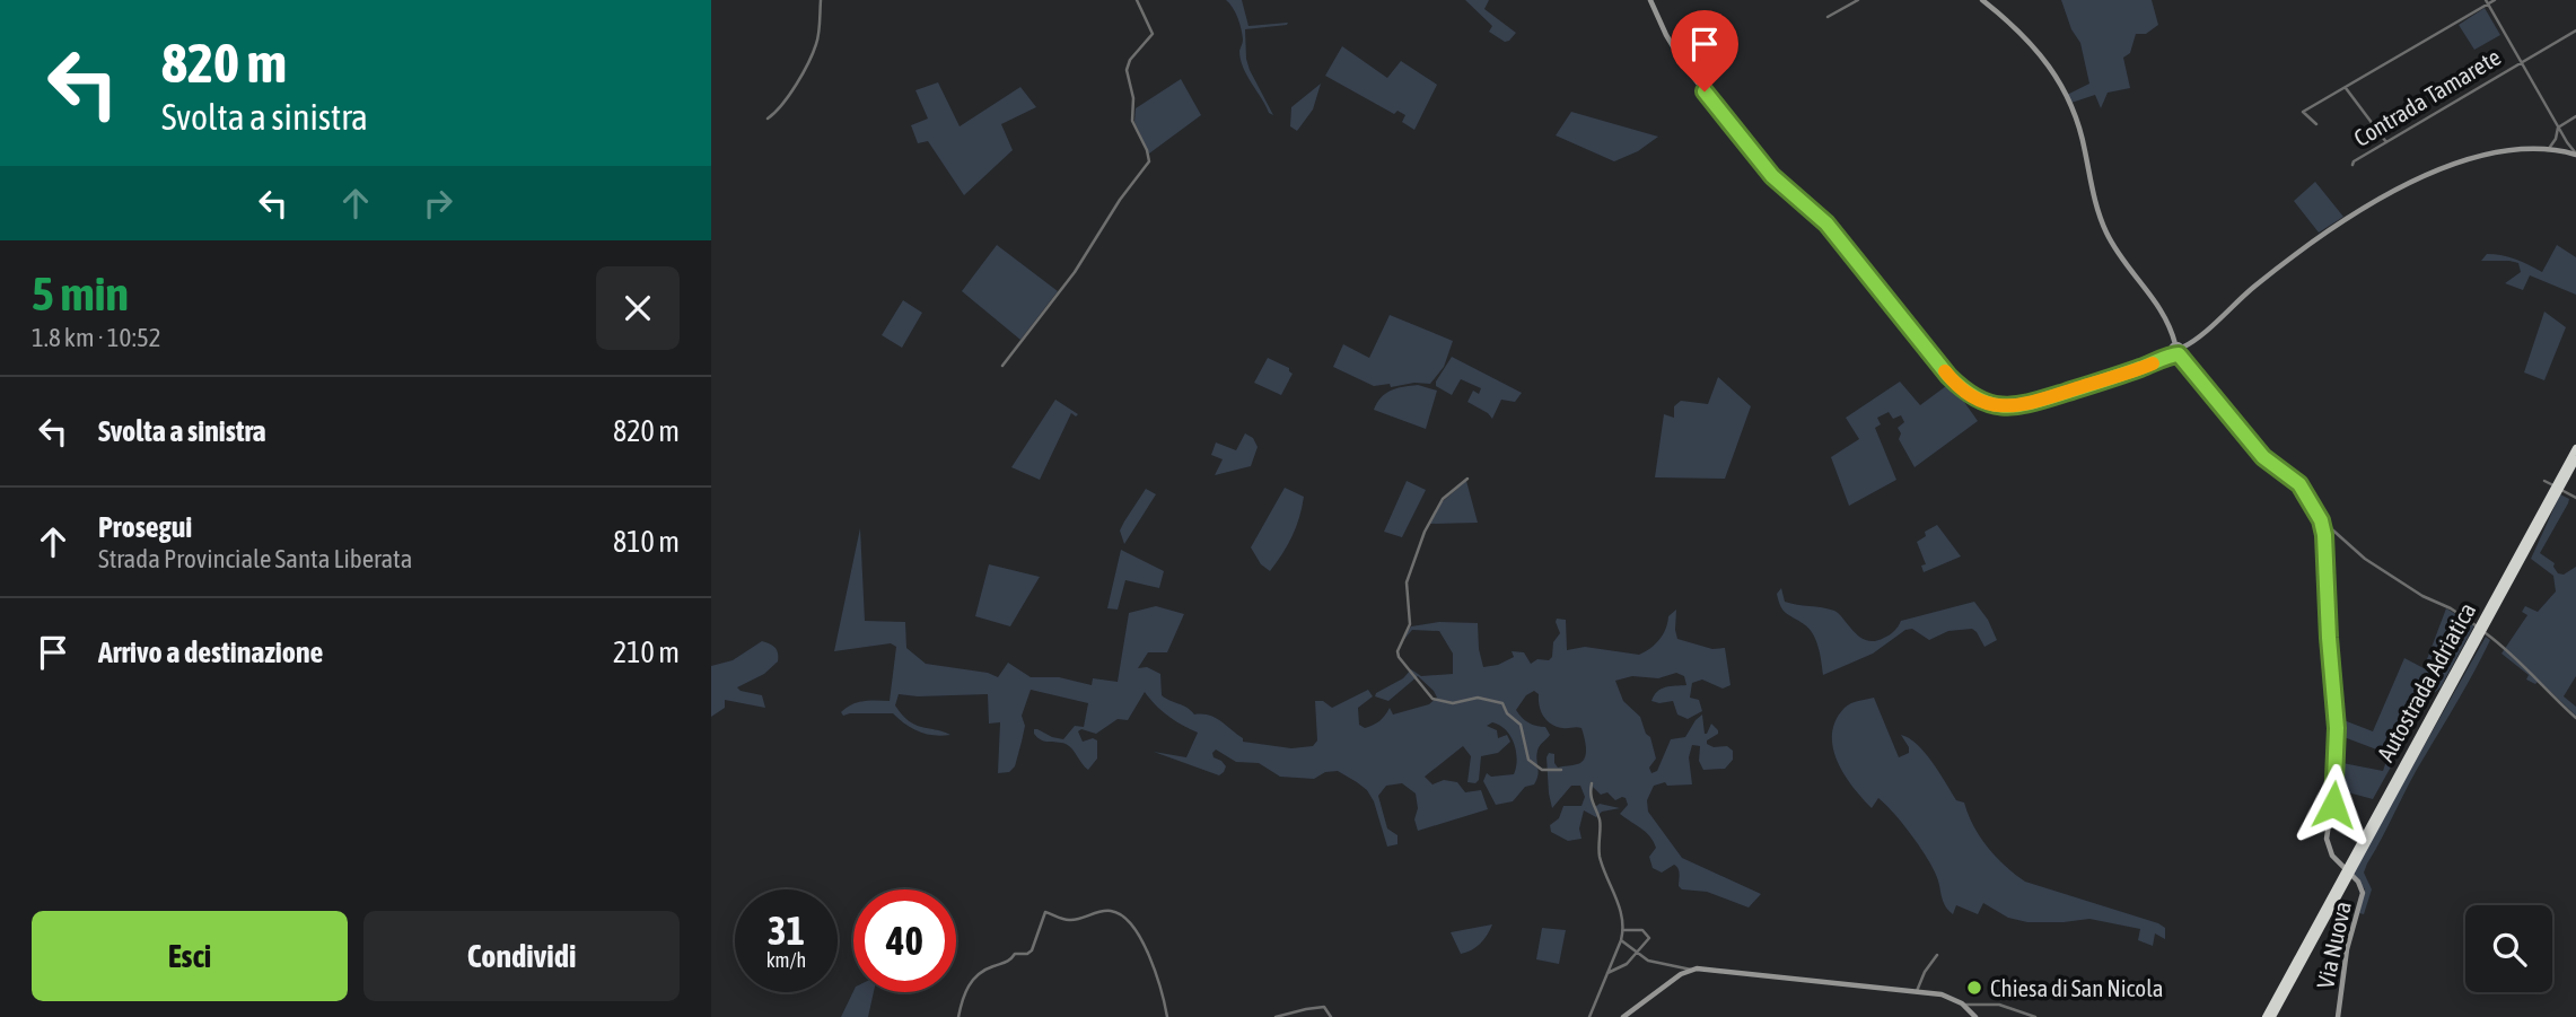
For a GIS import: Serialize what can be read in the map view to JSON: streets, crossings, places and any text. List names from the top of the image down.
{
  "streets": {
    "highway": ["Autostrada Adriatica"],
    "main road": ["Via Nuova"],
    "street": ["Contrada Tamarete"]
  },
  "places": ["Chiesa di San Nicola"],
  "page": {
    "turn": ["820 m", "Svolta a sinistra"],
    "heading": ["5 min", "1.8 km · 10:52"],
    "list": [
      {
        "name": "Svolta a sinistra",
        "value": "820 m"
      },
      {
        "name": "Prosegui",
        "note": "Strada Provinciale Santa Liberata",
        "value": "810 m"
      },
      {
        "name": "Arrivo a destinazione",
        "value": "210 m"
      }
    ],
    "speed": "31 km/h",
    "limit": "40",
    "buttons": ["Esci", "Condividi"]
  }
}
